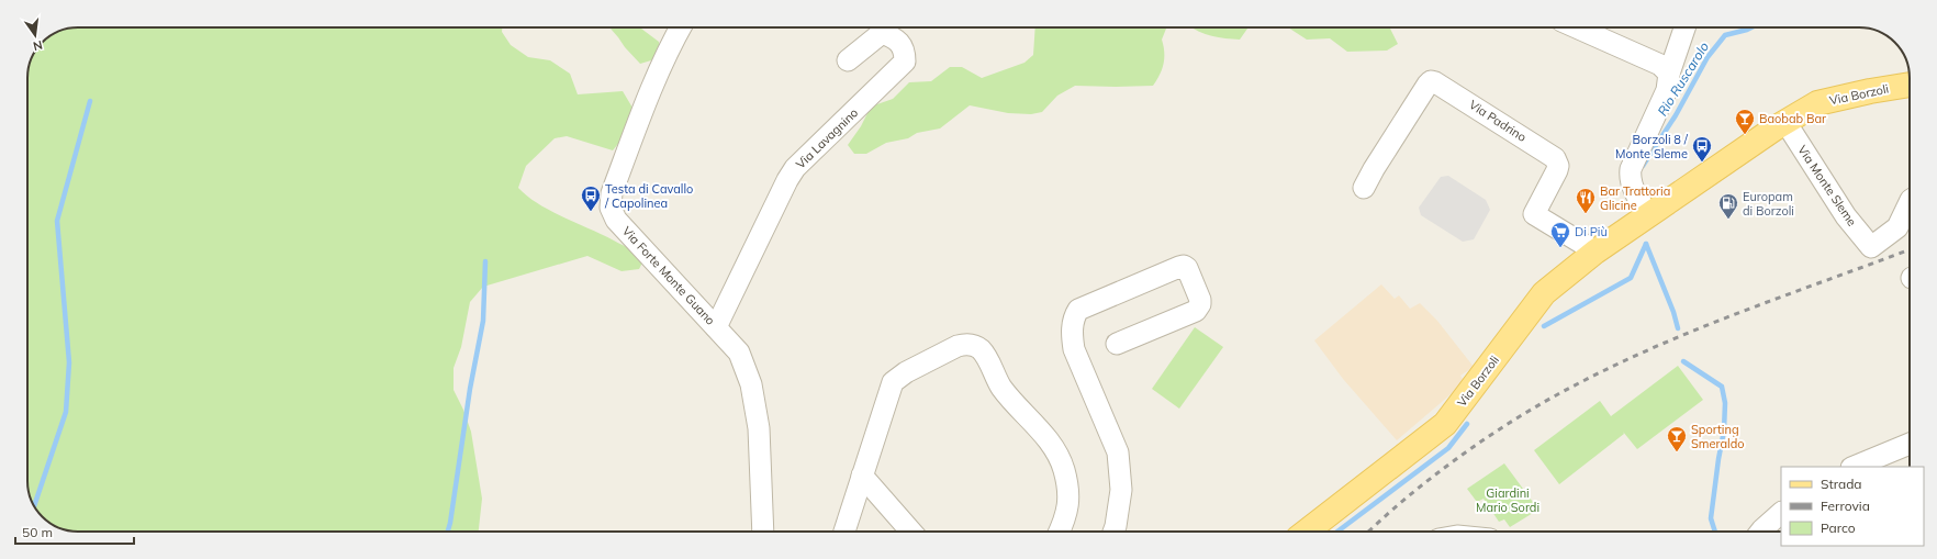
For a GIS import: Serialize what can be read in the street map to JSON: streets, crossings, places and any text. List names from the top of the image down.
{
  "streets": {
    "main road": ["Via Borzoli"],
    "street": [
      "Via Padrino",
      "Via Lavagnino",
      "Via Monte Sleme",
      "Via Forte Monte Guano"
    ]
  },
  "crossings": [
    ["Via Borzoli", "Via Padrino"],
    ["Via Borzoli", "Via Monte Sleme"],
    ["Via Lavagnino", "Via Forte Monte Guano"]
  ],
  "water": ["Rio Ruscarolo"],
  "parks": ["Giardini Mario Sordi"],
  "places": {
    "bar": ["Baobab Bar", "Sporting Smeraldo"],
    "bus stop": ["Borzoli 8 / Monte Sleme", "Testa di Cavallo / Capolinea"],
    "restaurant": ["Bar Trattoria Glicine"],
    "fuel station": ["Europam di Borzoli"],
    "supermarket": ["Di Più"]
  },
  "legend": ["Strada", "Ferrovia", "Parco"],
  "scale_bar": "50 m",
  "north": "bottom"
}
